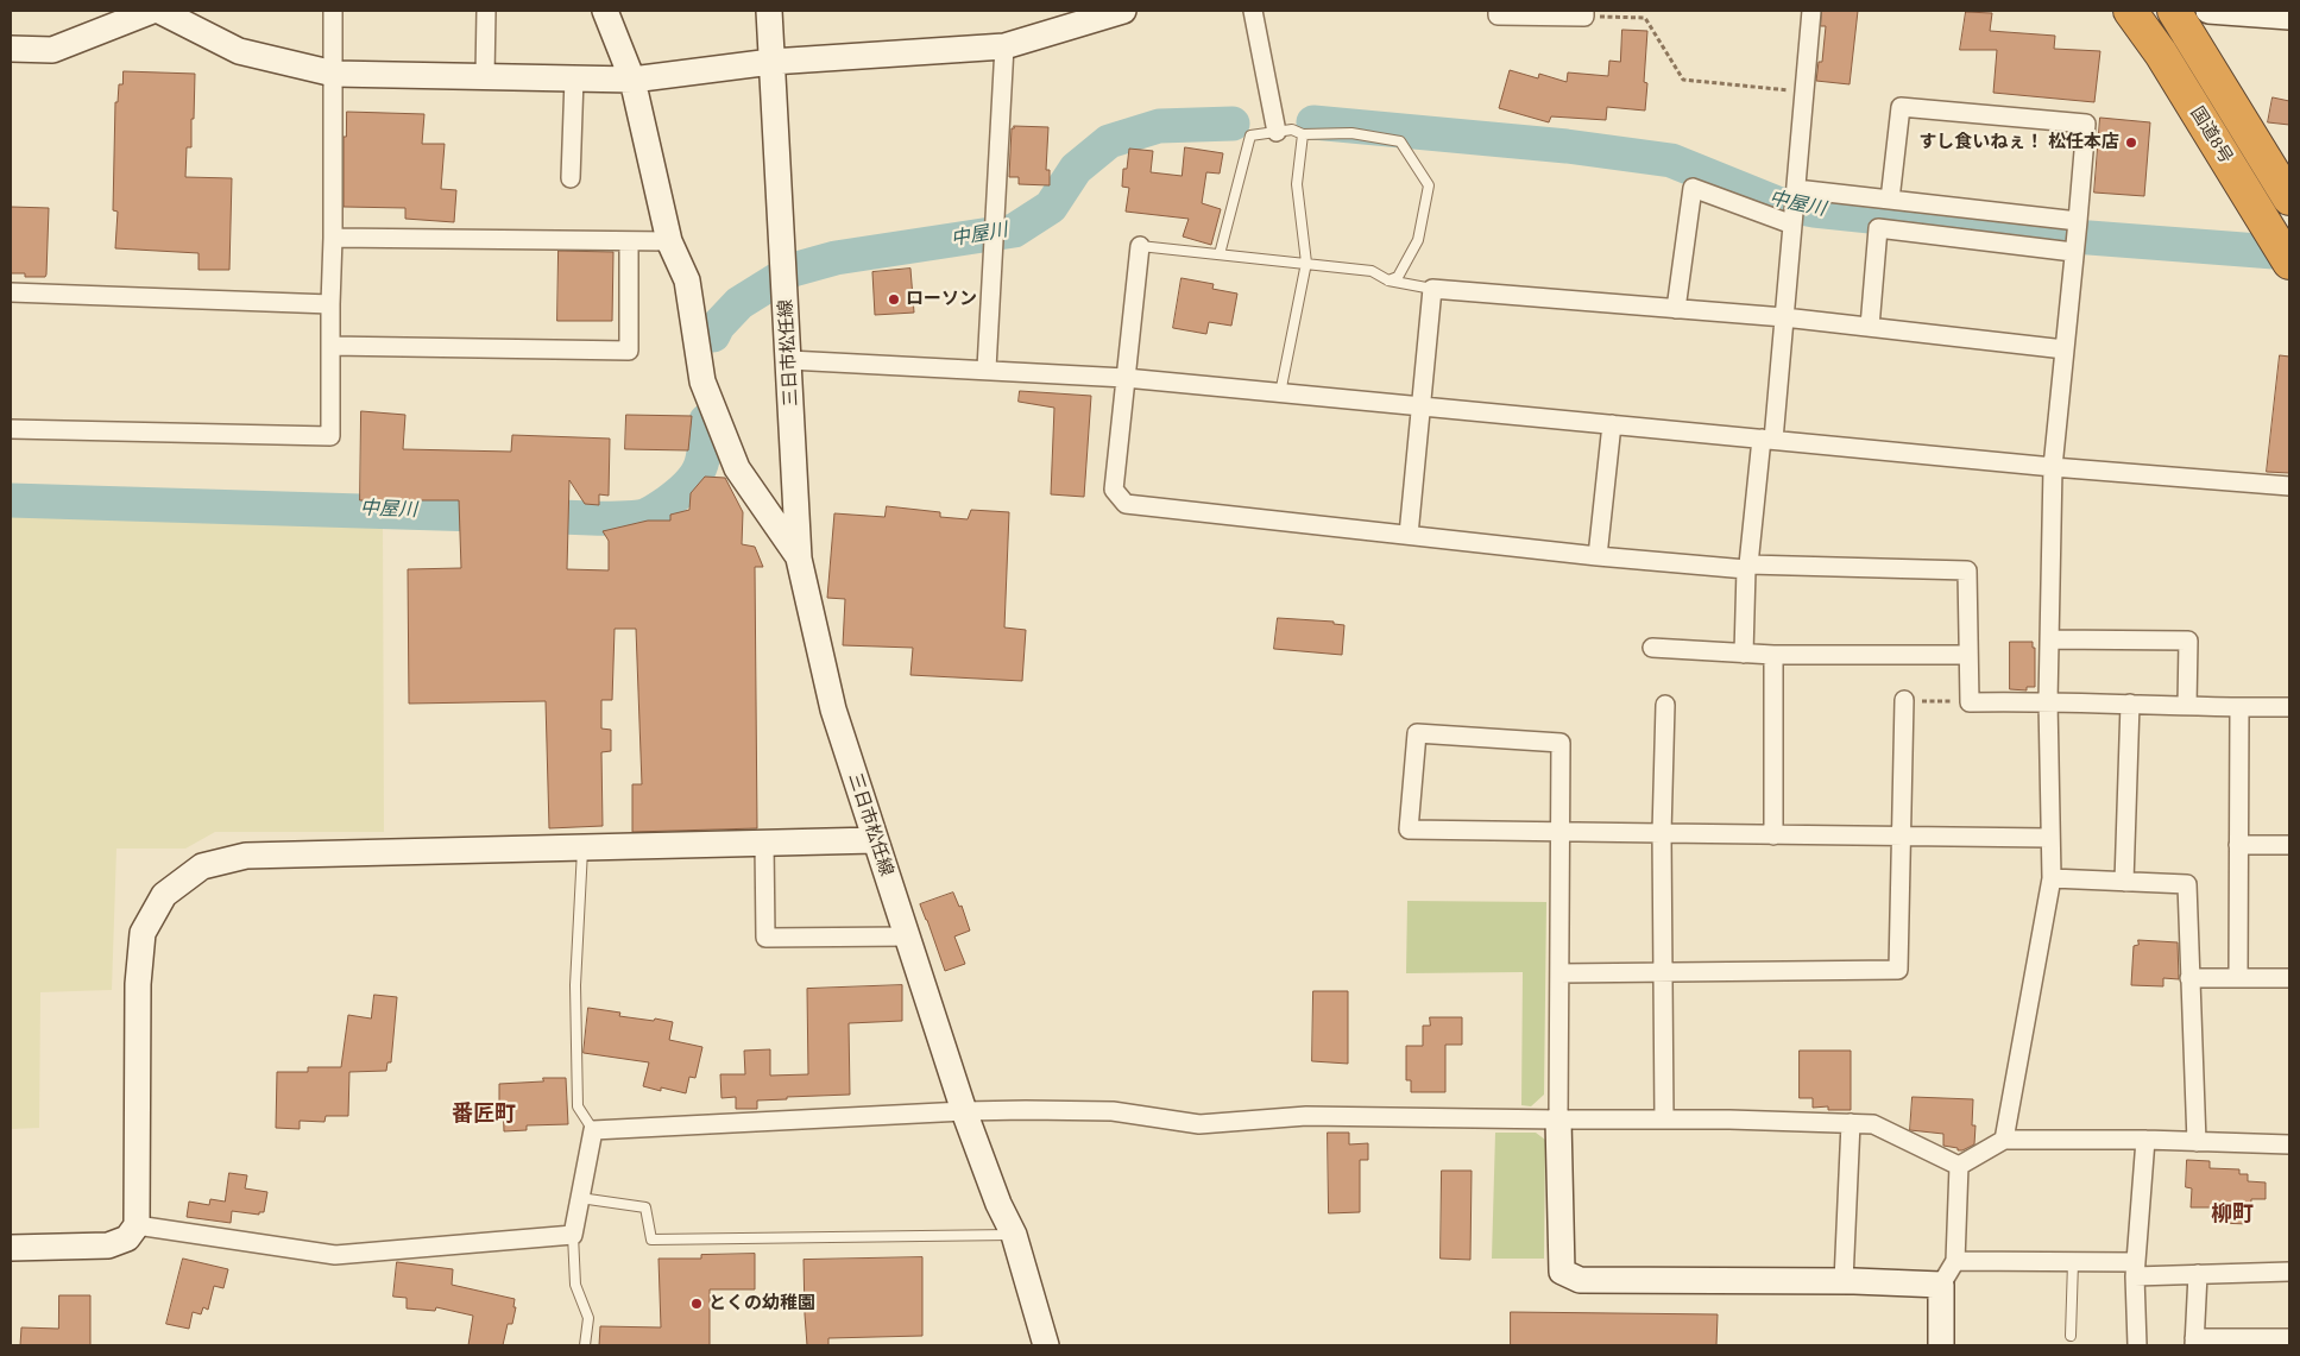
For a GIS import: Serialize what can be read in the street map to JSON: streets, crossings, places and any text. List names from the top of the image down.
{
  "streets": {
    "highway": ["国道8号"],
    "street": ["三日市松任線"]
  },
  "districts": ["番匠町", "柳町"],
  "water": ["中屋川"],
  "places": ["すし食いねぇ！ 松任本店", "ローソン", "とくの幼稚園"]
}
